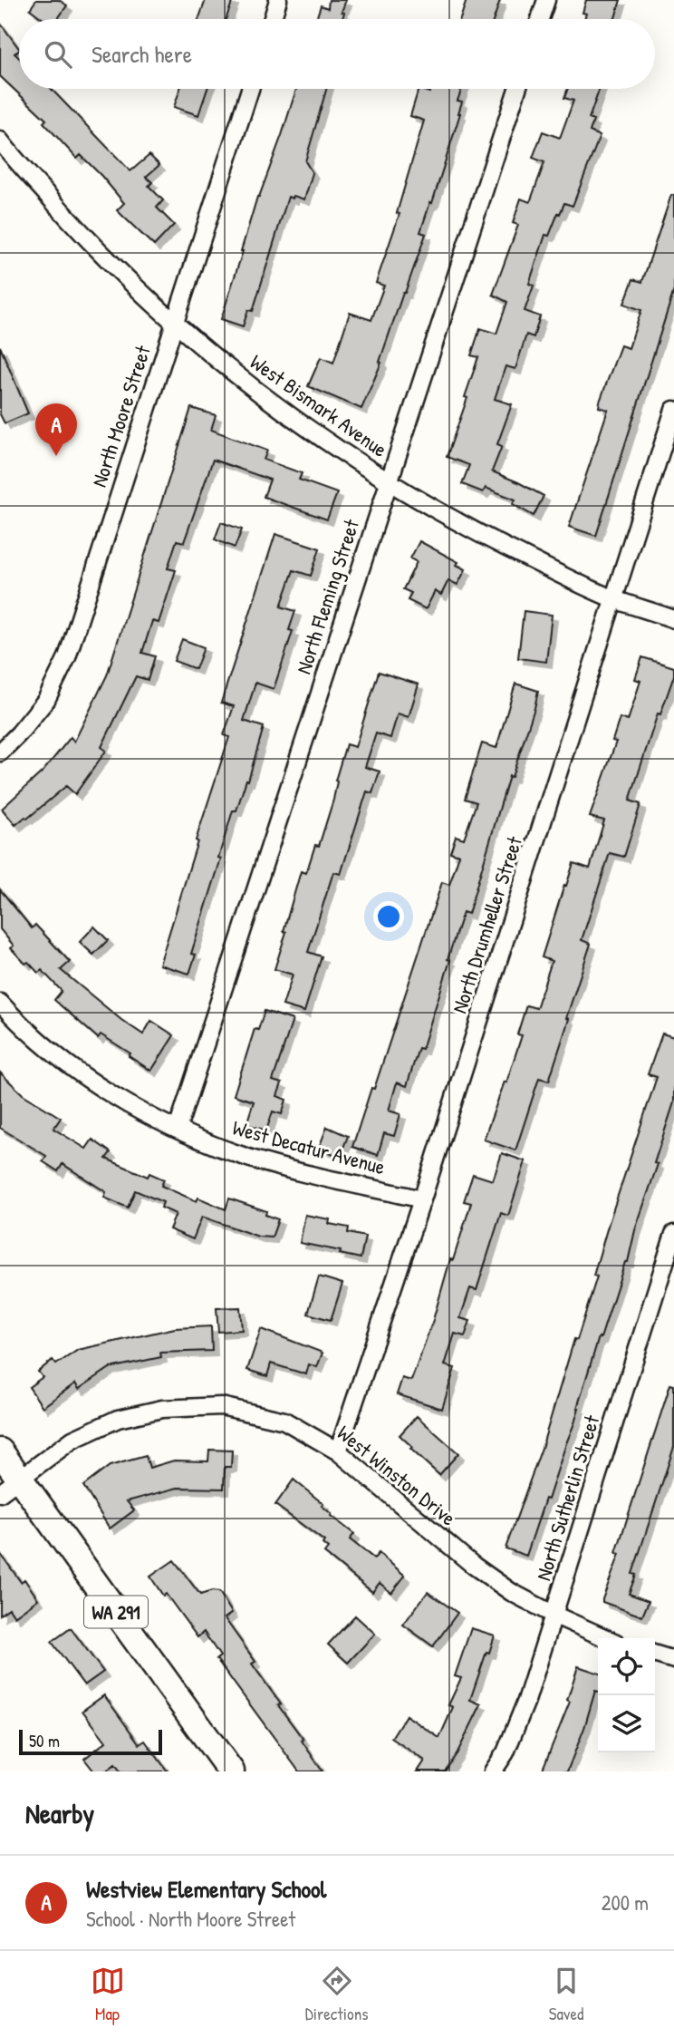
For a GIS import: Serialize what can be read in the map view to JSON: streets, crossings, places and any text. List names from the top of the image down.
{
  "streets": {
    "main road": ["WA 291"],
    "street": [
      "West Bismark Avenue",
      "North Moore Street",
      "North Fleming Street",
      "North Drumheller Street",
      "West Decatur Avenue",
      "West Winston Drive",
      "North Sutherlin Street"
    ]
  },
  "crossings": [
    ["West Bismark Avenue", "North Moore Street"],
    ["West Bismark Avenue", "North Fleming Street"],
    ["West Bismark Avenue", "North Drumheller Street"],
    ["North Fleming Street", "West Decatur Avenue"],
    ["North Drumheller Street", "West Decatur Avenue"],
    ["North Drumheller Street", "West Winston Drive"],
    ["West Winston Drive", "North Sutherlin Street"],
    ["West Winston Drive", "WA 291"]
  ],
  "scale_bar": "50 m",
  "page": {
    "search": "Search here",
    "pins": "A",
    "scale": "50 m",
    "heading": "Nearby",
    "list": [
      {
        "mark": "A",
        "name": "Westview Elementary School",
        "note": "School · North Moore Street",
        "value": "200 m"
      }
    ],
    "nav": ["Map", "Directions", "Saved"]
  }
}
